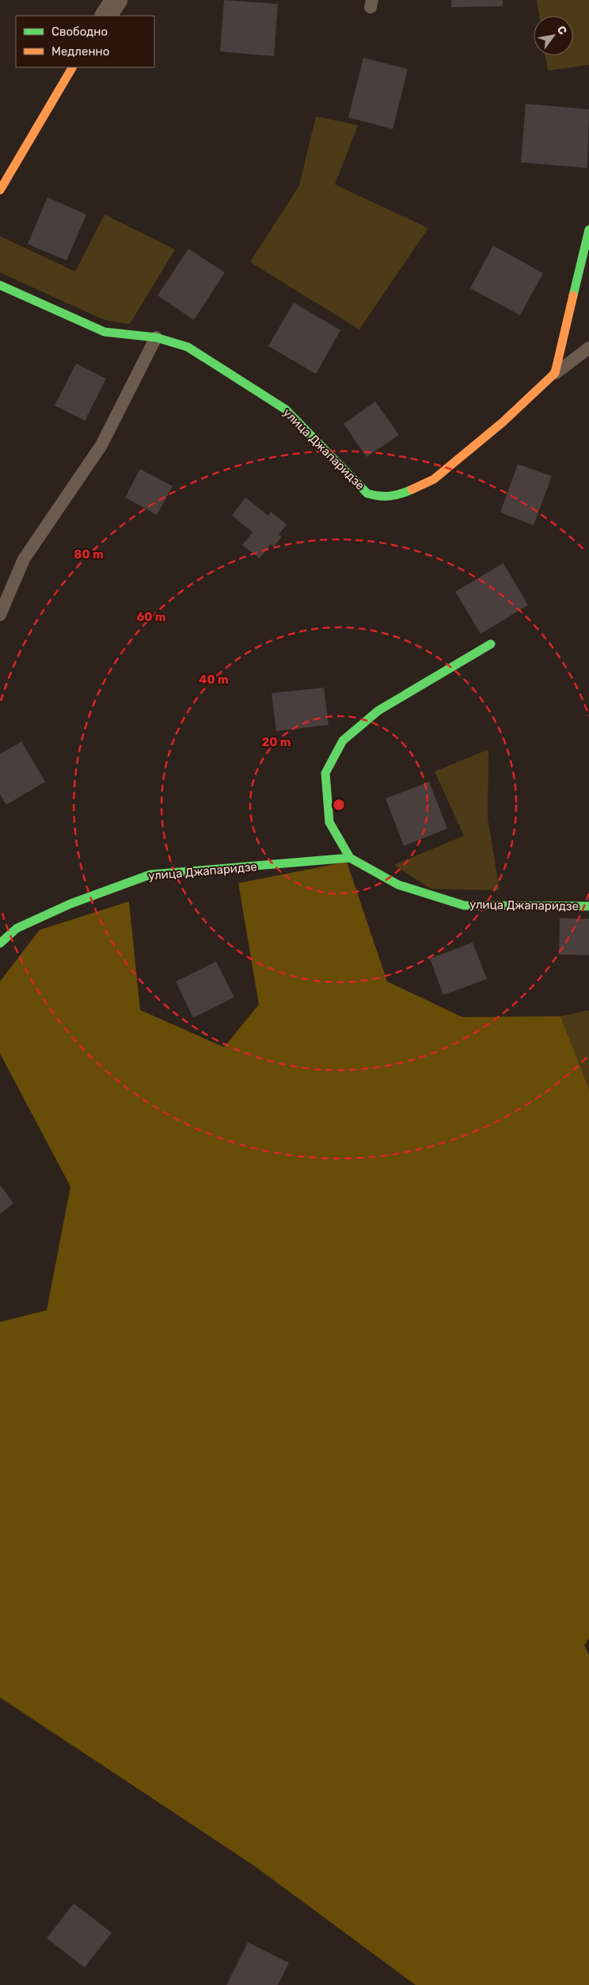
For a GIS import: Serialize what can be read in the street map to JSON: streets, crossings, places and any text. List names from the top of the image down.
{
  "streets": {
    "street": ["улица Джапаридзе"]
  },
  "legend": ["Свободно", "Медленно"],
  "north": "top right",
  "rings": [
    "80 m",
    "60 m",
    "40 m",
    "20 m"
  ]
}
